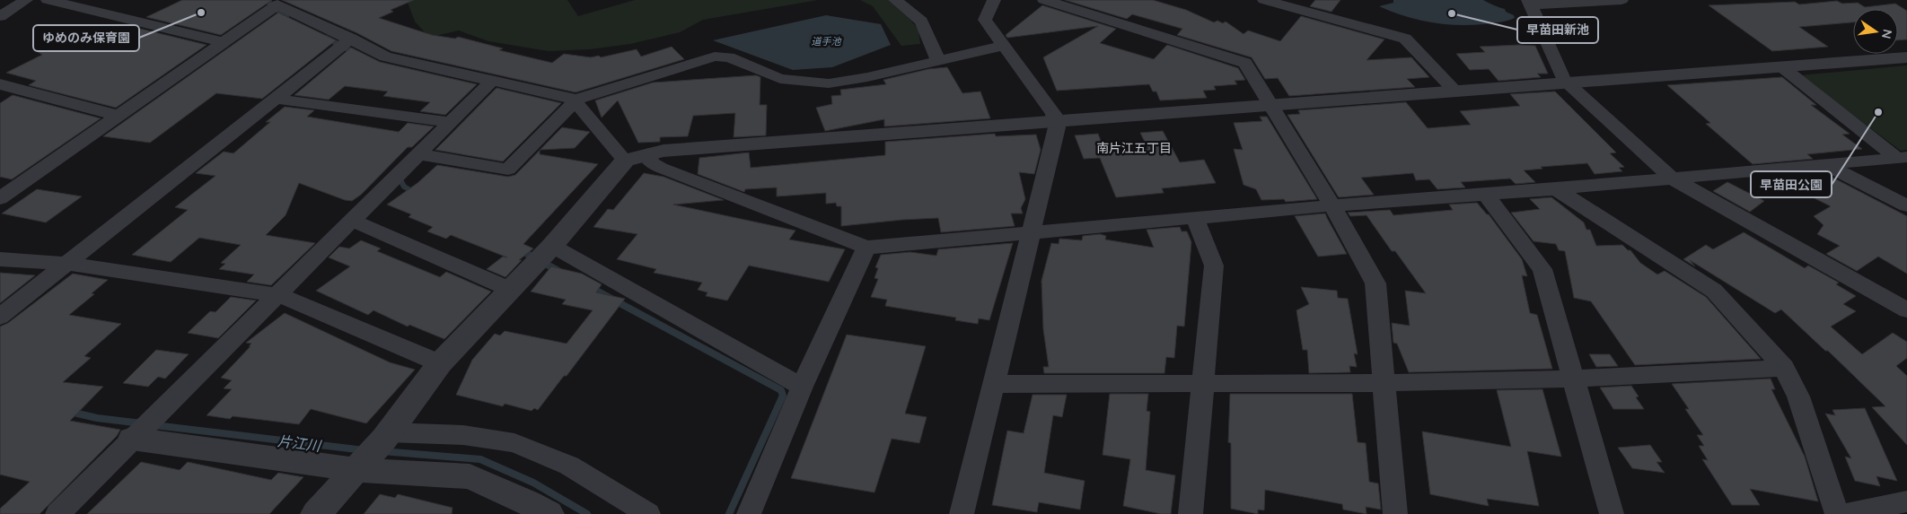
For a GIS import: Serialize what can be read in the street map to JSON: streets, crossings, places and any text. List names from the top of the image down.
{
  "districts": ["南片江五丁目"],
  "water": ["道手池", "片江川"],
  "places": ["ゆめのみ保育園", "早苗田新池", "早苗田公園"],
  "north": "right"
}
